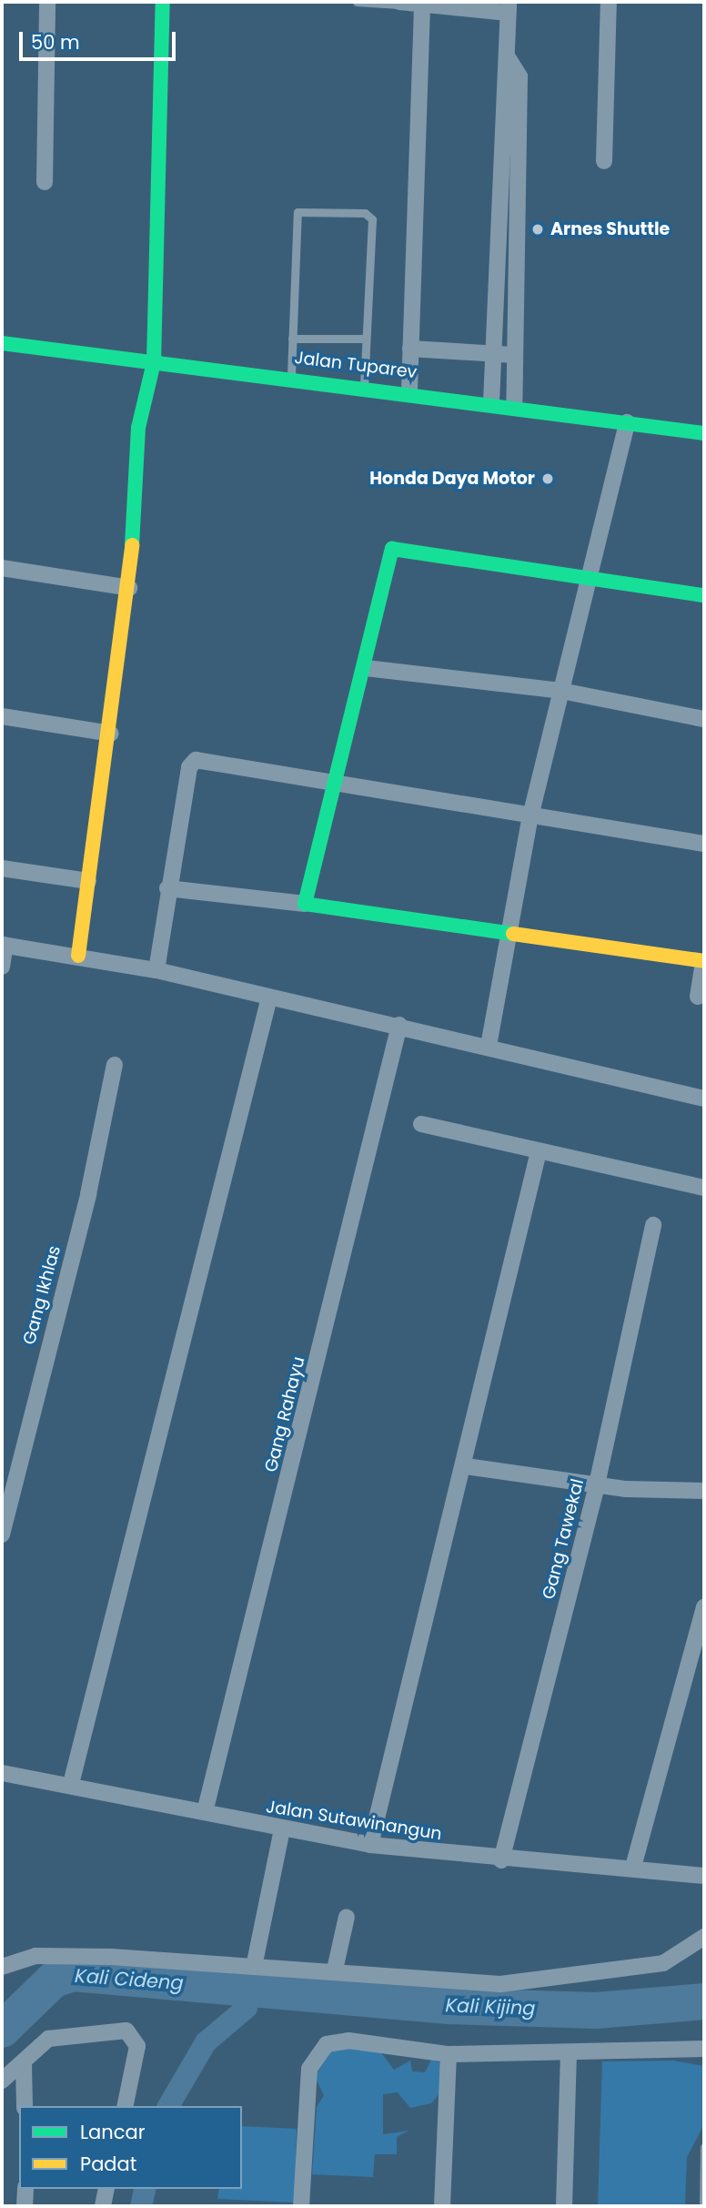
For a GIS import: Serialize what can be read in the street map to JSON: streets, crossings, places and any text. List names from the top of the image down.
{
  "streets": {
    "street": [
      "Jalan Tuparev",
      "Gang Ikhlas",
      "Gang Rahayu",
      "Gang Tawekal",
      "Jalan Sutawinangun"
    ]
  },
  "crossings": [
    ["Gang Rahayu", "Jalan Sutawinangun"],
    ["Gang Tawekal", "Jalan Sutawinangun"]
  ],
  "water": ["Kali Cideng", "Kali Kijing"],
  "places": ["Arnes Shuttle", "Honda Daya Motor"],
  "legend": ["Lancar", "Padat"],
  "scale_bar": "50 m"
}
